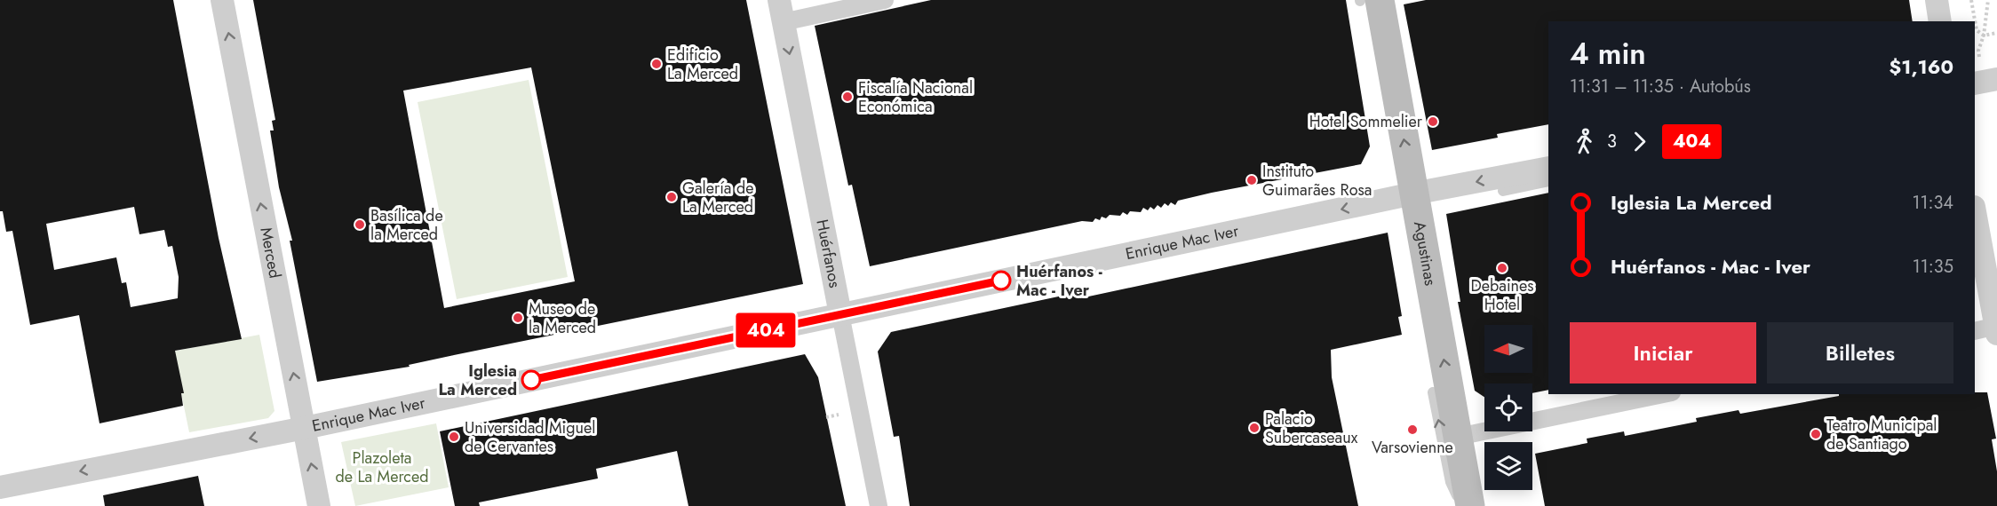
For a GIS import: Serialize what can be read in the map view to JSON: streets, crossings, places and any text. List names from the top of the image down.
{
  "streets": {
    "main road": ["Agustinas"],
    "street": ["Enrique Mac Iver", "Merced", "Huérfanos"]
  },
  "crossings": [
    ["Enrique Mac Iver", "Merced"],
    ["Enrique Mac Iver", "Huérfanos"],
    ["Enrique Mac Iver", "Agustinas"]
  ],
  "one_way": [
    "Enrique Mac Iver",
    "Merced",
    "Huérfanos",
    "Agustinas"
  ],
  "parks": ["Plazoleta de La Merced"],
  "places": [
    "Edificio La Merced",
    "Fiscalía Nacional Económica",
    "Hotel Sommelier",
    "Instituto Guimarães Rosa",
    "Galería de La Merced",
    "Basílica de la Merced",
    "Debaines Hotel",
    "Huérfanos - Mac - Iver",
    "Museo de la Merced",
    "Iglesia La Merced",
    "Palacio Subercaseaux",
    "Varsovienne",
    "Teatro Municipal de Santiago",
    "Universidad Miguel de Cervantes"
  ],
  "lines": ["bus line 404"],
  "north": "left",
  "page": {
    "on_map": "404",
    "heading": ["4 min", "11:31 – 11:35 · Autobús", "$1,160"],
    "legs": ["3", "404"],
    "list": [
      {
        "name": "Iglesia La Merced",
        "value": "11:34"
      },
      {
        "name": "Huérfanos - Mac - Iver",
        "value": "11:35"
      }
    ],
    "buttons": ["Iniciar", "Billetes"]
  }
}
